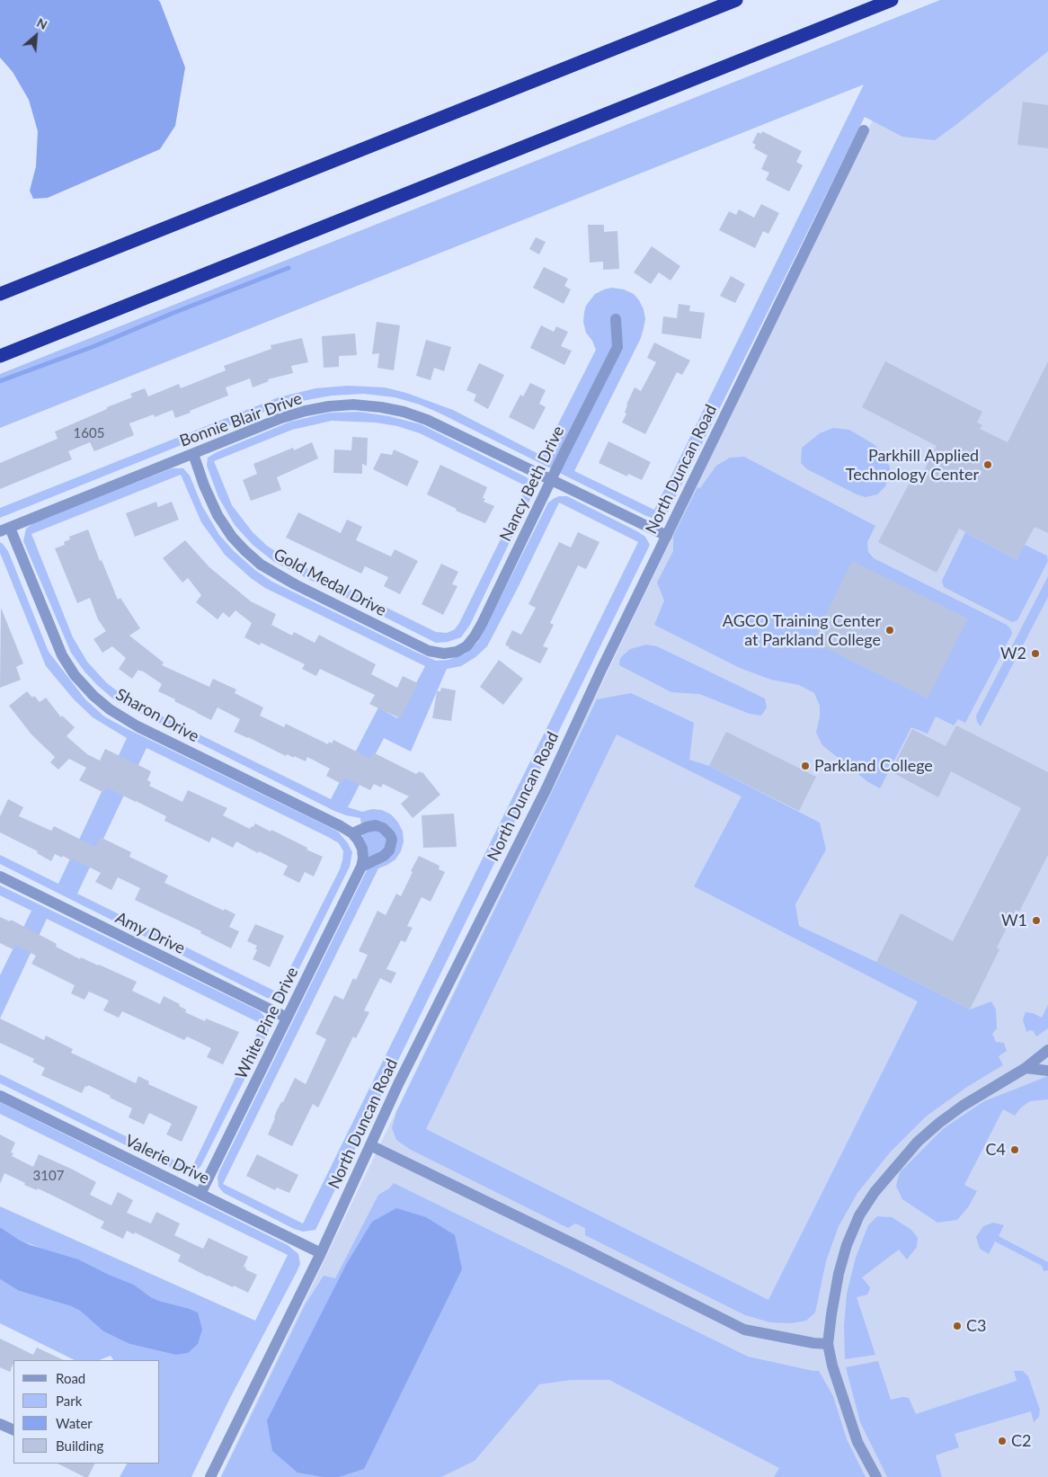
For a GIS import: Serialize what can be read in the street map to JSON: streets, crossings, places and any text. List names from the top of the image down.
{
  "streets": {
    "street": [
      "Bonnie Blair Drive",
      "North Duncan Road",
      "Nancy Beth Drive",
      "Gold Medal Drive",
      "Sharon Drive",
      "Amy Drive",
      "White Pine Drive",
      "Valerie Drive"
    ]
  },
  "crossings": [
    ["Bonnie Blair Drive", "North Duncan Road"],
    ["Bonnie Blair Drive", "Nancy Beth Drive"],
    ["Bonnie Blair Drive", "Gold Medal Drive"],
    ["Bonnie Blair Drive", "Sharon Drive"],
    ["North Duncan Road", "Valerie Drive"],
    ["Nancy Beth Drive", "Gold Medal Drive"],
    ["Sharon Drive", "White Pine Drive"],
    ["Amy Drive", "White Pine Drive"],
    ["White Pine Drive", "Valerie Drive"]
  ],
  "places": [
    "Parkhill Applied Technology Center",
    "AGCO Training Center at Parkland College",
    "W2",
    "Parkland College",
    "W1",
    "C4",
    "C3",
    "C2"
  ],
  "house_numbers": ["1605", "3107"],
  "legend": [
    "Road",
    "Park",
    "Water",
    "Building"
  ],
  "north": "top right"
}
